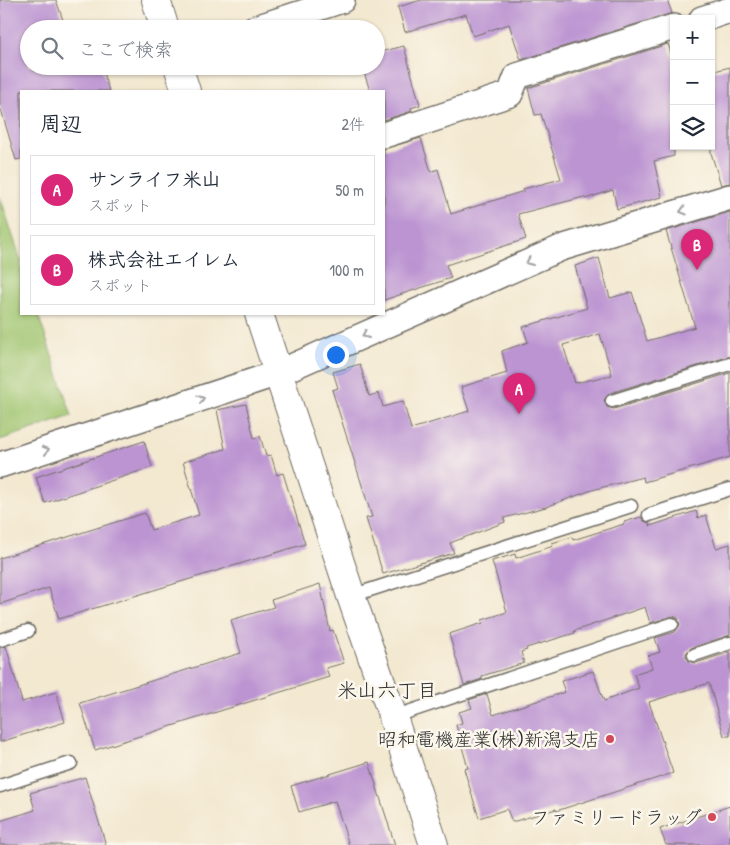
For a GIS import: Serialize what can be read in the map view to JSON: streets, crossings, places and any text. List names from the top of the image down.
{
  "districts": ["米山六丁目"],
  "places": ["昭和電機産業(株)新潟支店", "ファミリードラッグ"],
  "page": {
    "map_buttons": ["+", "−"],
    "search": "ここで検索",
    "heading": ["周辺", "2件"],
    "list": [
      {
        "mark": "A",
        "name": "サンライフ米山",
        "note": "スポット",
        "value": "50 m"
      },
      {
        "mark": "B",
        "name": "株式会社エイレム",
        "note": "スポット",
        "value": "100 m"
      }
    ],
    "pins": ["B", "A"]
  }
}
